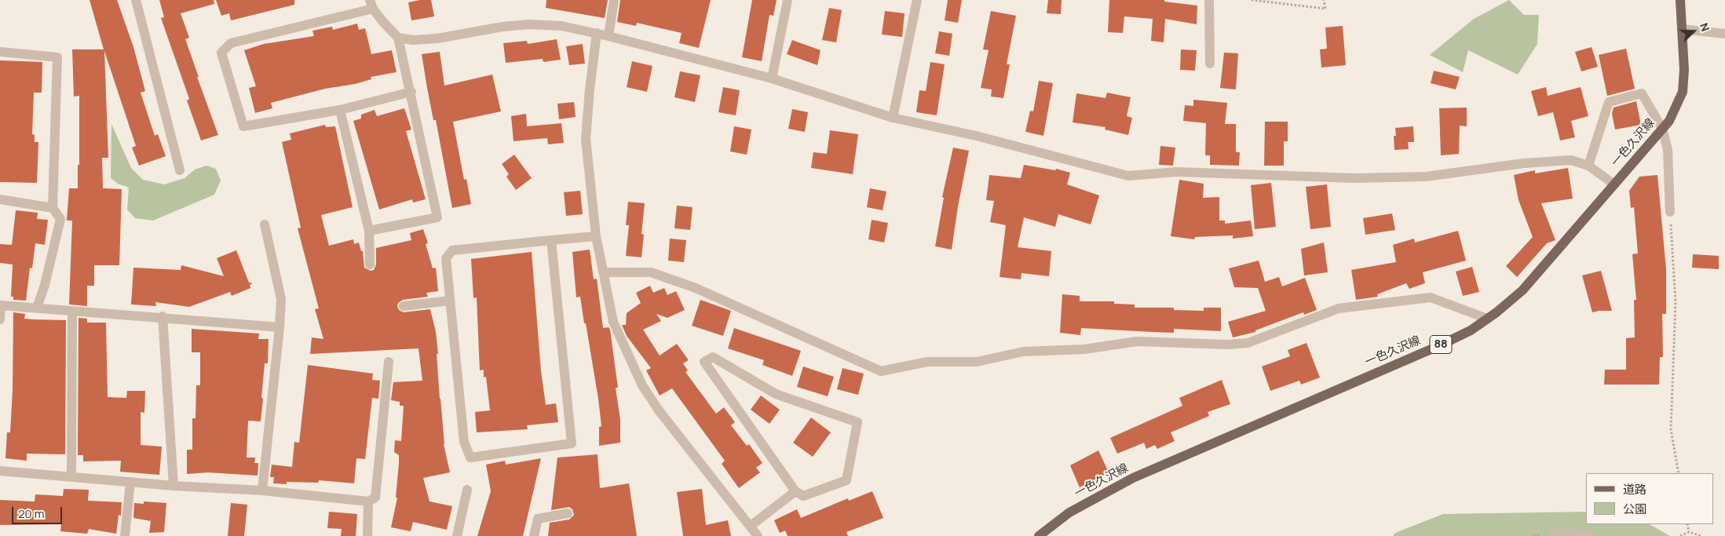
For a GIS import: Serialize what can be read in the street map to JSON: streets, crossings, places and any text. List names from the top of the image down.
{
  "streets": {
    "main road": ["一色久沢線", "88"]
  },
  "legend": ["道路", "公園"],
  "scale_bar": "20 m",
  "north": "right"
}
